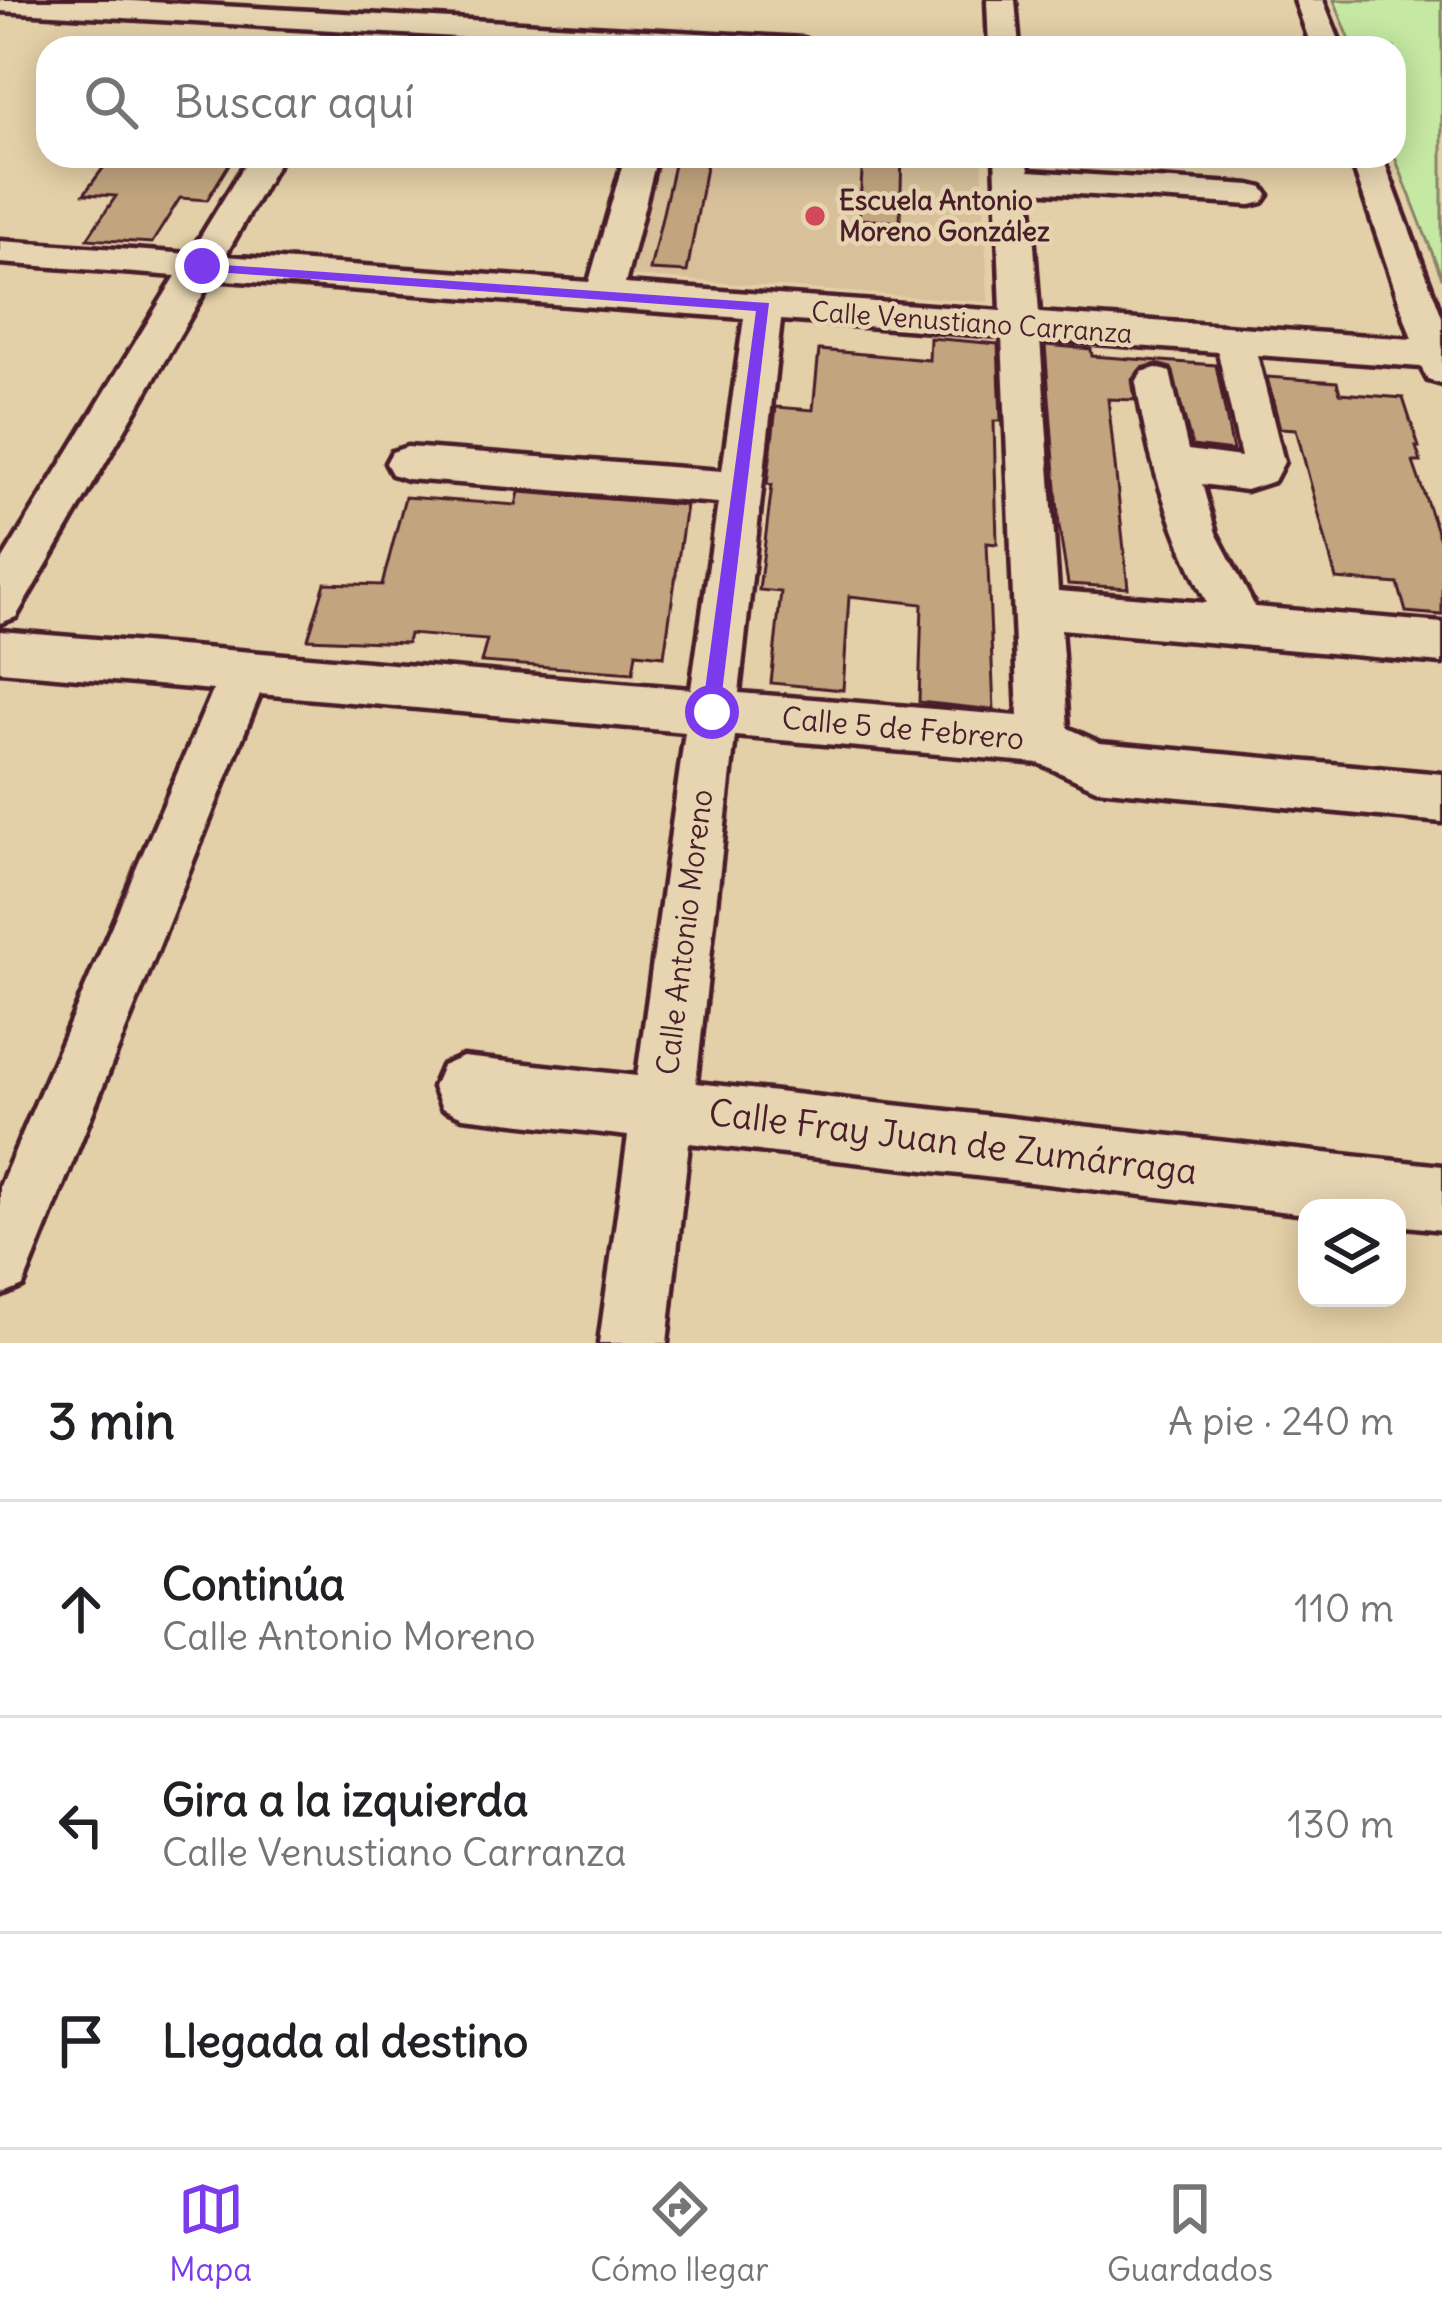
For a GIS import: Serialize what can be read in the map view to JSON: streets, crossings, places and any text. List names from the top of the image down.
{
  "streets": {
    "street": [
      "Calle Venustiano Carranza",
      "Calle 5 de Febrero",
      "Calle Antonio Moreno",
      "Calle Fray Juan de Zumárraga"
    ]
  },
  "crossings": [
    ["Calle Venustiano Carranza", "Calle Antonio Moreno"],
    ["Calle 5 de Febrero", "Calle Antonio Moreno"],
    ["Calle Antonio Moreno", "Calle Fray Juan de Zumárraga"]
  ],
  "places": ["Escuela Antonio Moreno González"],
  "page": {
    "search": "Buscar aquí",
    "heading": ["3 min", "A pie · 240 m"],
    "list": [
      ["Continúa", "Calle Antonio Moreno", "110 m"],
      ["Gira a la izquierda", "Calle Venustiano Carranza", "130 m"],
      "Llegada al destino"
    ],
    "nav": ["Mapa", "Cómo llegar", "Guardados"]
  }
}
